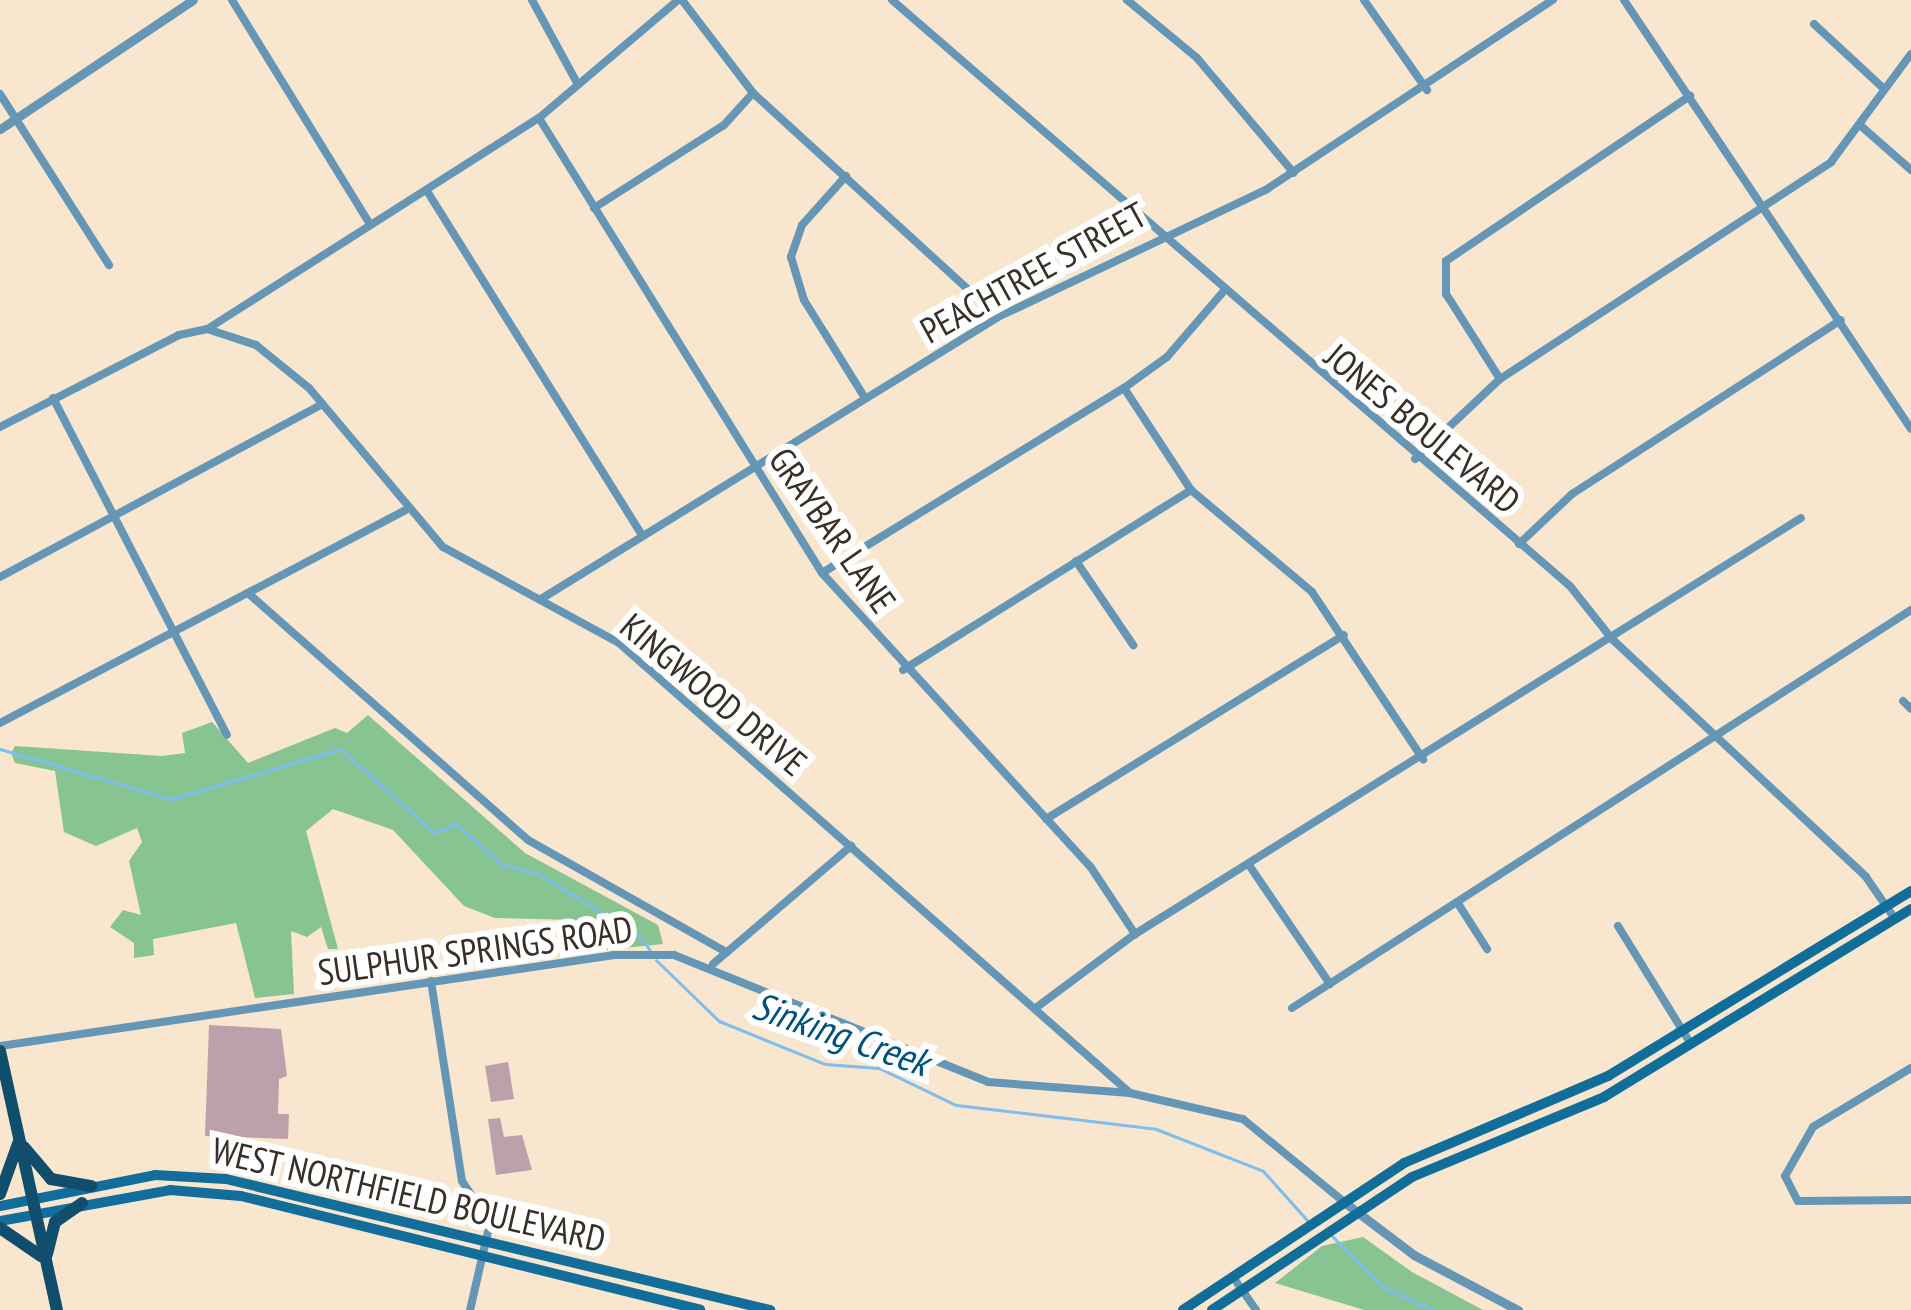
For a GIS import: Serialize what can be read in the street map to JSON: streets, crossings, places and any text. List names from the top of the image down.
{
  "streets": {
    "main road": ["WEST NORTHFIELD BOULEVARD"],
    "street": [
      "PEACHTREE STREET",
      "JONES BOULEVARD",
      "GRAYBAR LANE",
      "KINGWOOD DRIVE",
      "SULPHUR SPRINGS ROAD"
    ]
  },
  "crossings": [
    ["PEACHTREE STREET", "JONES BOULEVARD"],
    ["PEACHTREE STREET", "GRAYBAR LANE"],
    ["PEACHTREE STREET", "KINGWOOD DRIVE"],
    ["KINGWOOD DRIVE", "SULPHUR SPRINGS ROAD"]
  ],
  "water": ["Sinking Creek"]
}
